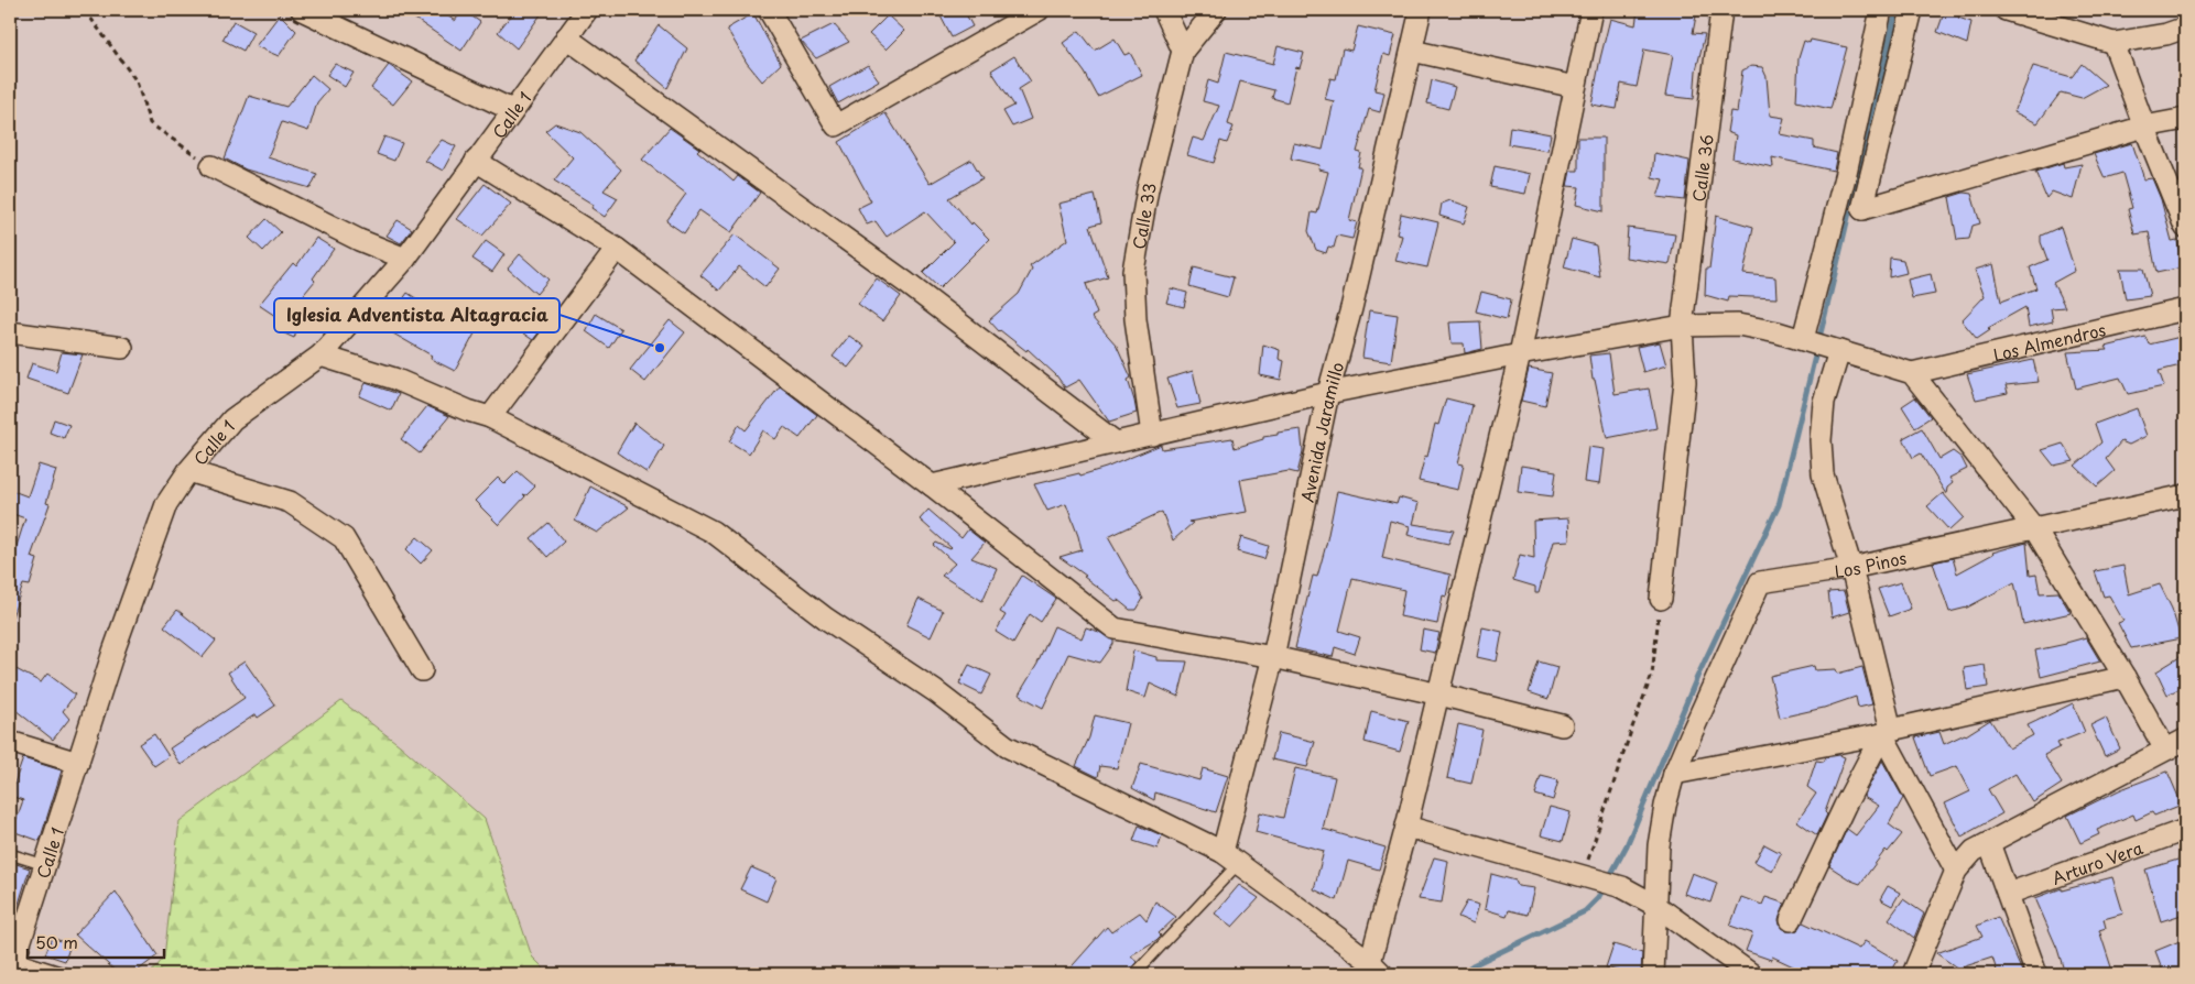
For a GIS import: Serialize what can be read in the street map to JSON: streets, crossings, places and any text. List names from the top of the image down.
{
  "streets": {
    "street": [
      "Calle 1",
      "Calle 36",
      "Calle 33",
      "Los Almendros",
      "Avenida Jaramillo",
      "Los Pinos",
      "Arturo Vera"
    ]
  },
  "places": ["Iglesia Adventista Altagracia"],
  "scale_bar": "50 m"
}
